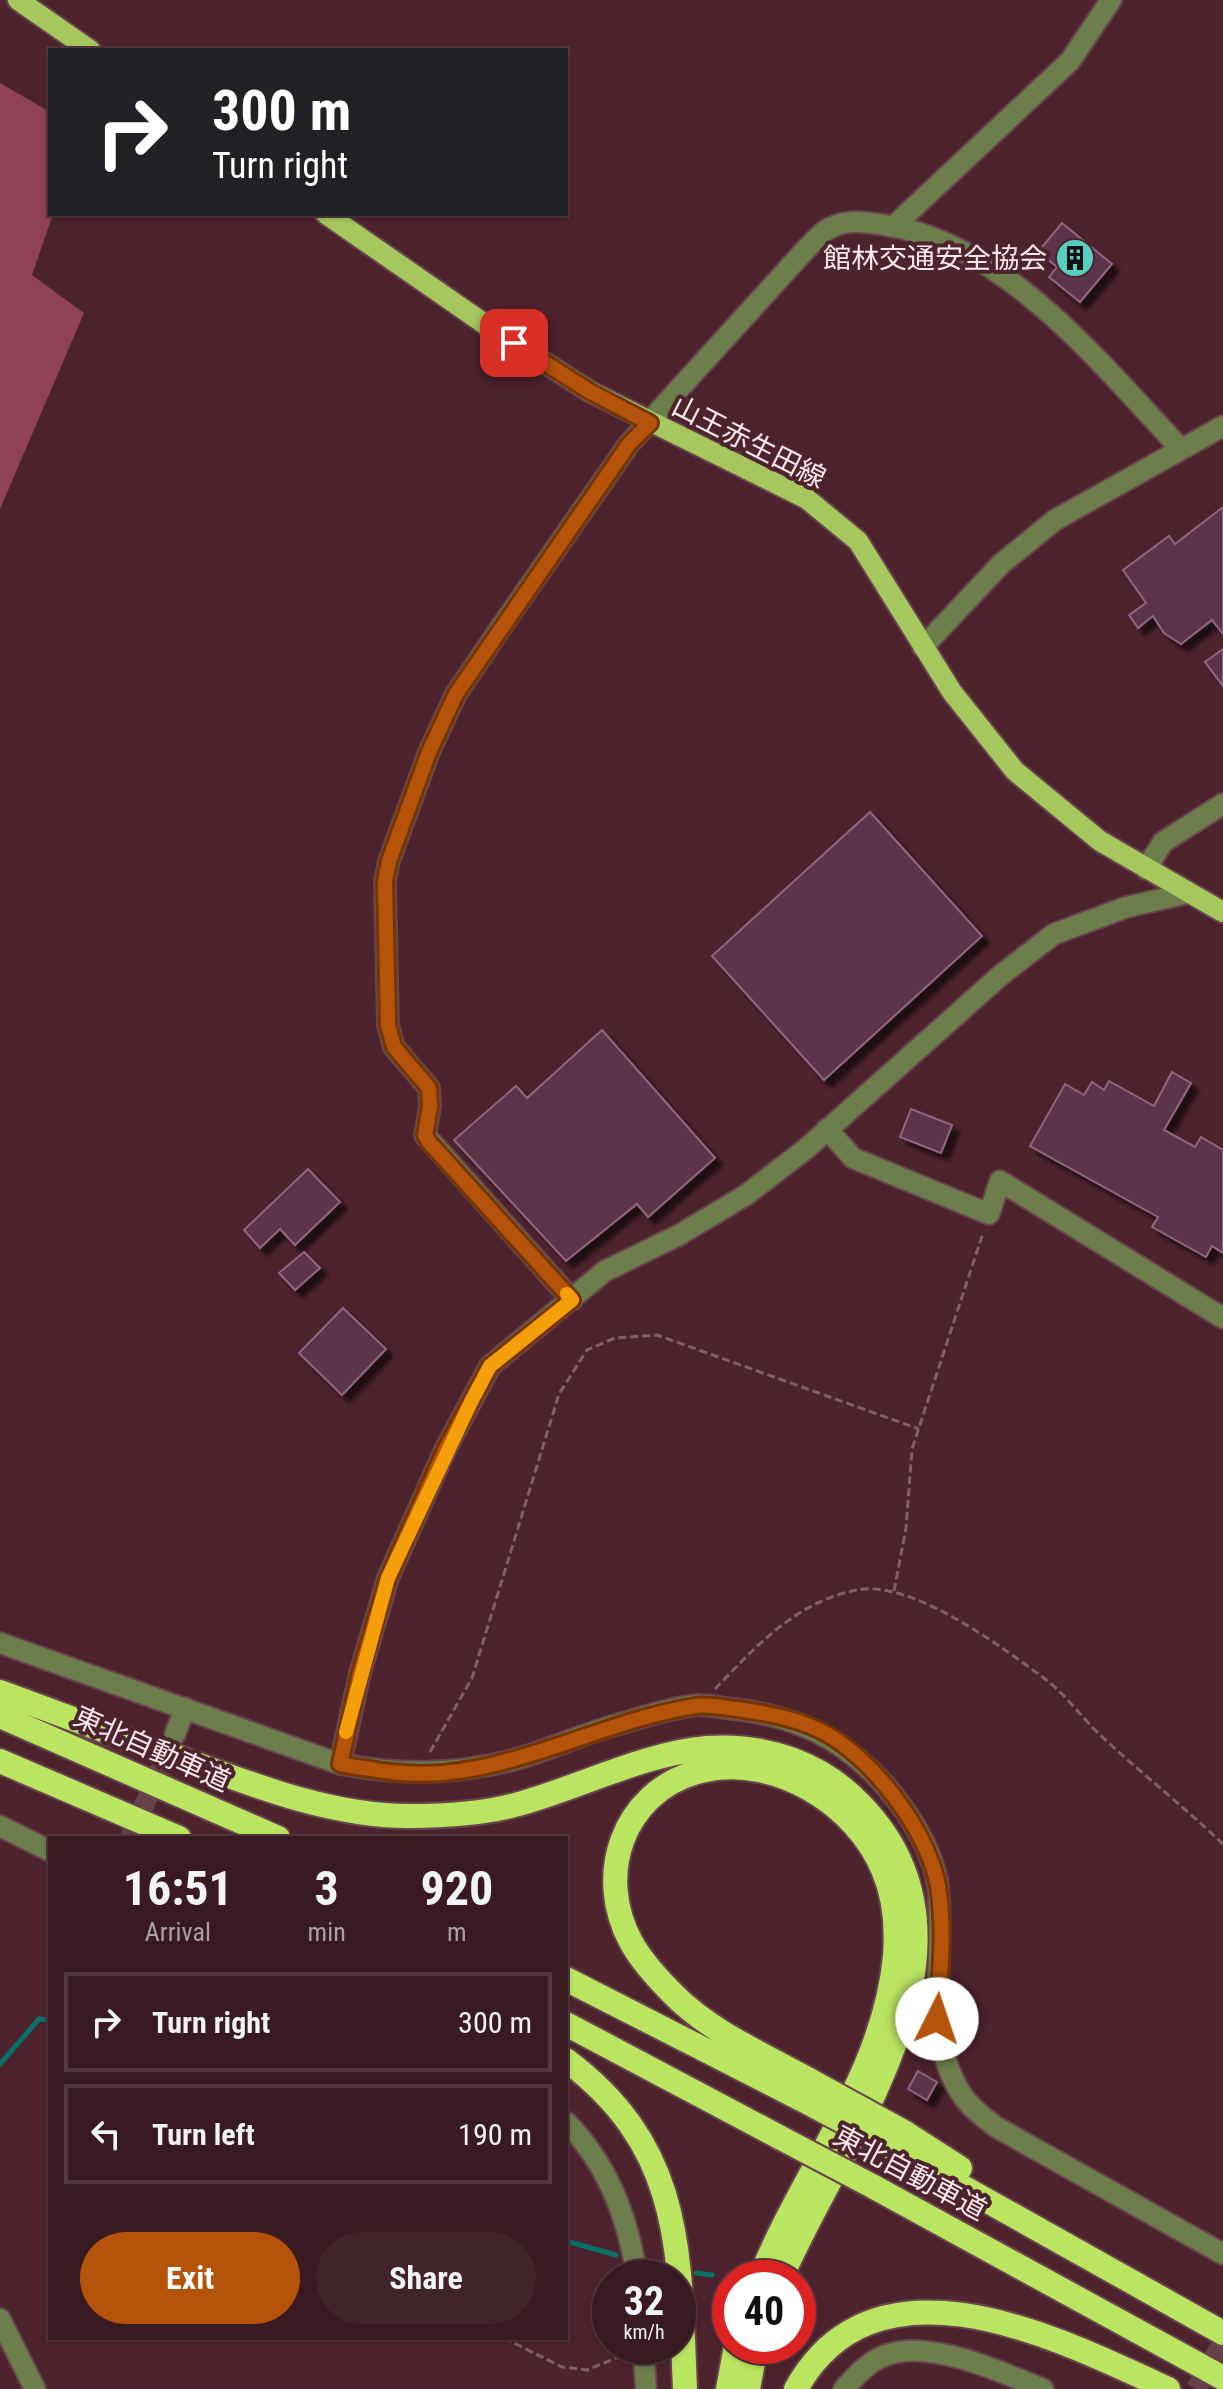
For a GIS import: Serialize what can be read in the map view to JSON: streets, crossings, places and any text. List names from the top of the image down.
{
  "streets": {
    "highway": ["東北自動車道"],
    "main road": ["山王赤生田線"]
  },
  "places": {
    "building": ["館林交通安全協会"]
  },
  "page": {
    "turn": ["300 m", "Turn right"],
    "eta": [
      "16:51",
      "Arrival",
      "3",
      "min",
      "920",
      "m"
    ],
    "list": [
      {
        "name": "Turn right",
        "value": "300 m"
      },
      {
        "name": "Turn left",
        "value": "190 m"
      }
    ],
    "buttons": ["Exit", "Share"],
    "speed": "32 km/h",
    "limit": "40"
  }
}
